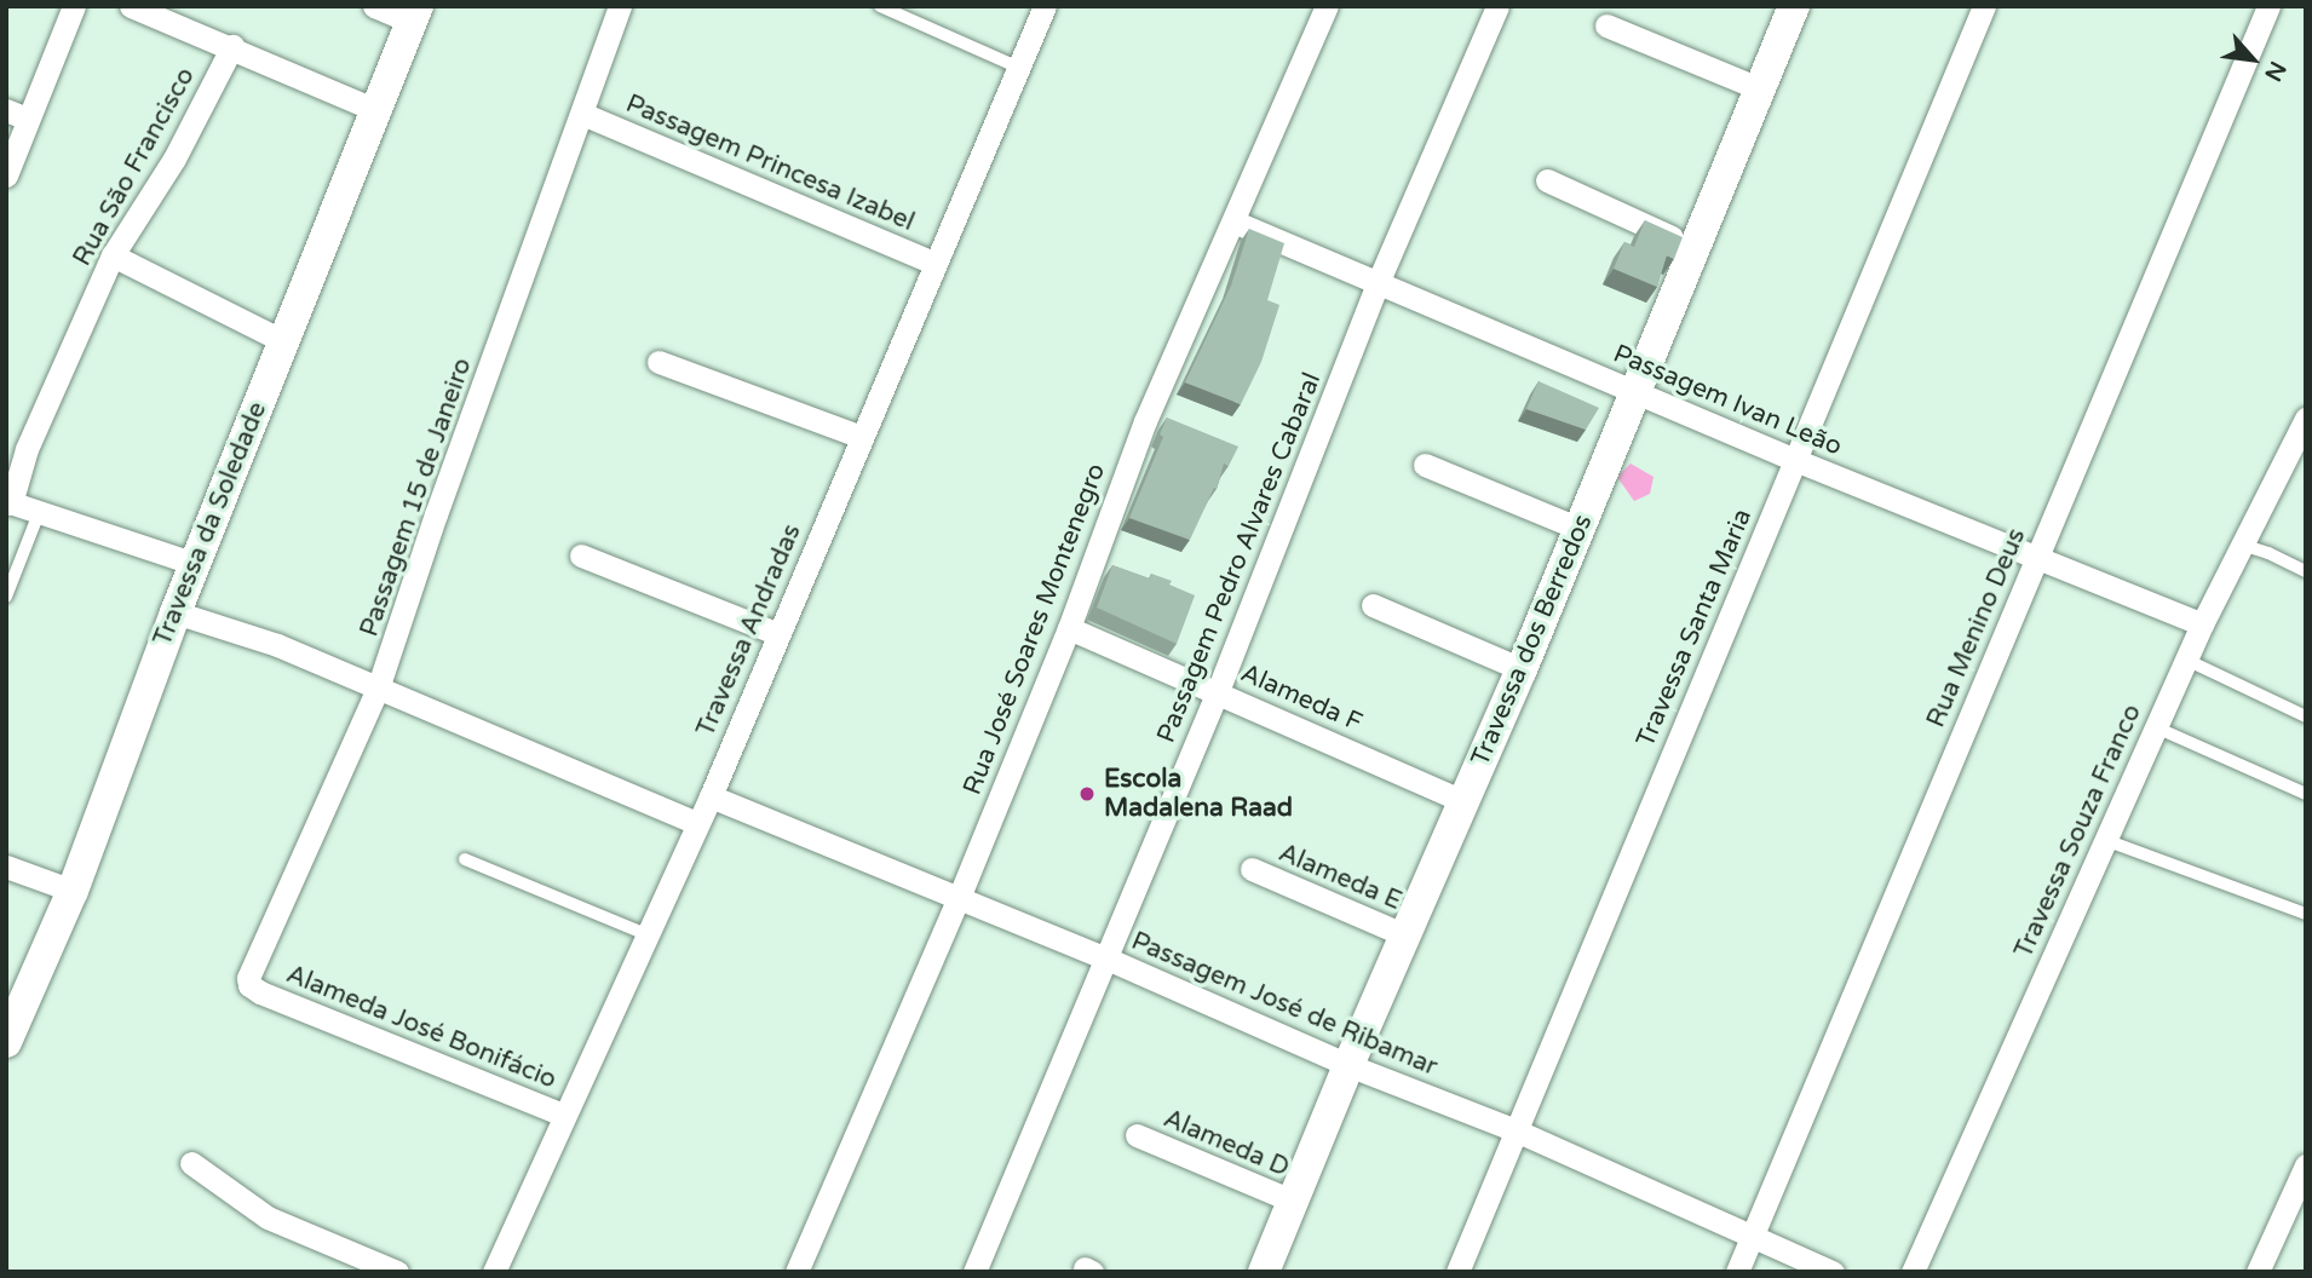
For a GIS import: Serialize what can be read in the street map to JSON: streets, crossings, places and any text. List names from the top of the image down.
{
  "streets": {
    "street": [
      "Passagem Princesa Izabel",
      "Rua São Francisco",
      "Passagem Ivan Leão",
      "Passagem 15 de Janeiro",
      "Travessa da Soledade",
      "Passagem Pedro Alvares Cabaral",
      "Travessa Santa Maria",
      "Rua Menino Deus",
      "Rua José Soares Montenegro",
      "Travessa Andradas",
      "Travessa dos Berredos",
      "Alameda F",
      "Travessa Souza Franco",
      "Alameda E",
      "Passagem José de Ribamar",
      "Alameda José Bonifácio",
      "Alameda D"
    ]
  },
  "crossings": [
    ["Passagem Princesa Izabel", "Passagem 15 de Janeiro"],
    ["Passagem Princesa Izabel", "Travessa Andradas"],
    ["Passagem Ivan Leão", "Passagem Pedro Alvares Cabaral"],
    ["Passagem Ivan Leão", "Travessa Santa Maria"],
    ["Passagem Ivan Leão", "Rua Menino Deus"],
    ["Passagem Ivan Leão", "Rua José Soares Montenegro"],
    ["Passagem Ivan Leão", "Travessa dos Berredos"],
    ["Passagem Ivan Leão", "Travessa Souza Franco"],
    ["Passagem 15 de Janeiro", "Alameda José Bonifácio"],
    ["Passagem Pedro Alvares Cabaral", "Alameda F"],
    ["Passagem Pedro Alvares Cabaral", "Passagem José de Ribamar"],
    ["Travessa Santa Maria", "Passagem José de Ribamar"],
    ["Rua Menino Deus", "Passagem José de Ribamar"],
    ["Rua José Soares Montenegro", "Alameda F"],
    ["Rua José Soares Montenegro", "Passagem José de Ribamar"],
    ["Travessa Andradas", "Passagem José de Ribamar"],
    ["Travessa Andradas", "Alameda José Bonifácio"],
    ["Travessa dos Berredos", "Alameda F"],
    ["Travessa dos Berredos", "Alameda E"],
    ["Travessa dos Berredos", "Passagem José de Ribamar"],
    ["Travessa dos Berredos", "Alameda D"]
  ],
  "places": ["Escola Madalena Raad"],
  "north": "bottom right"
}
